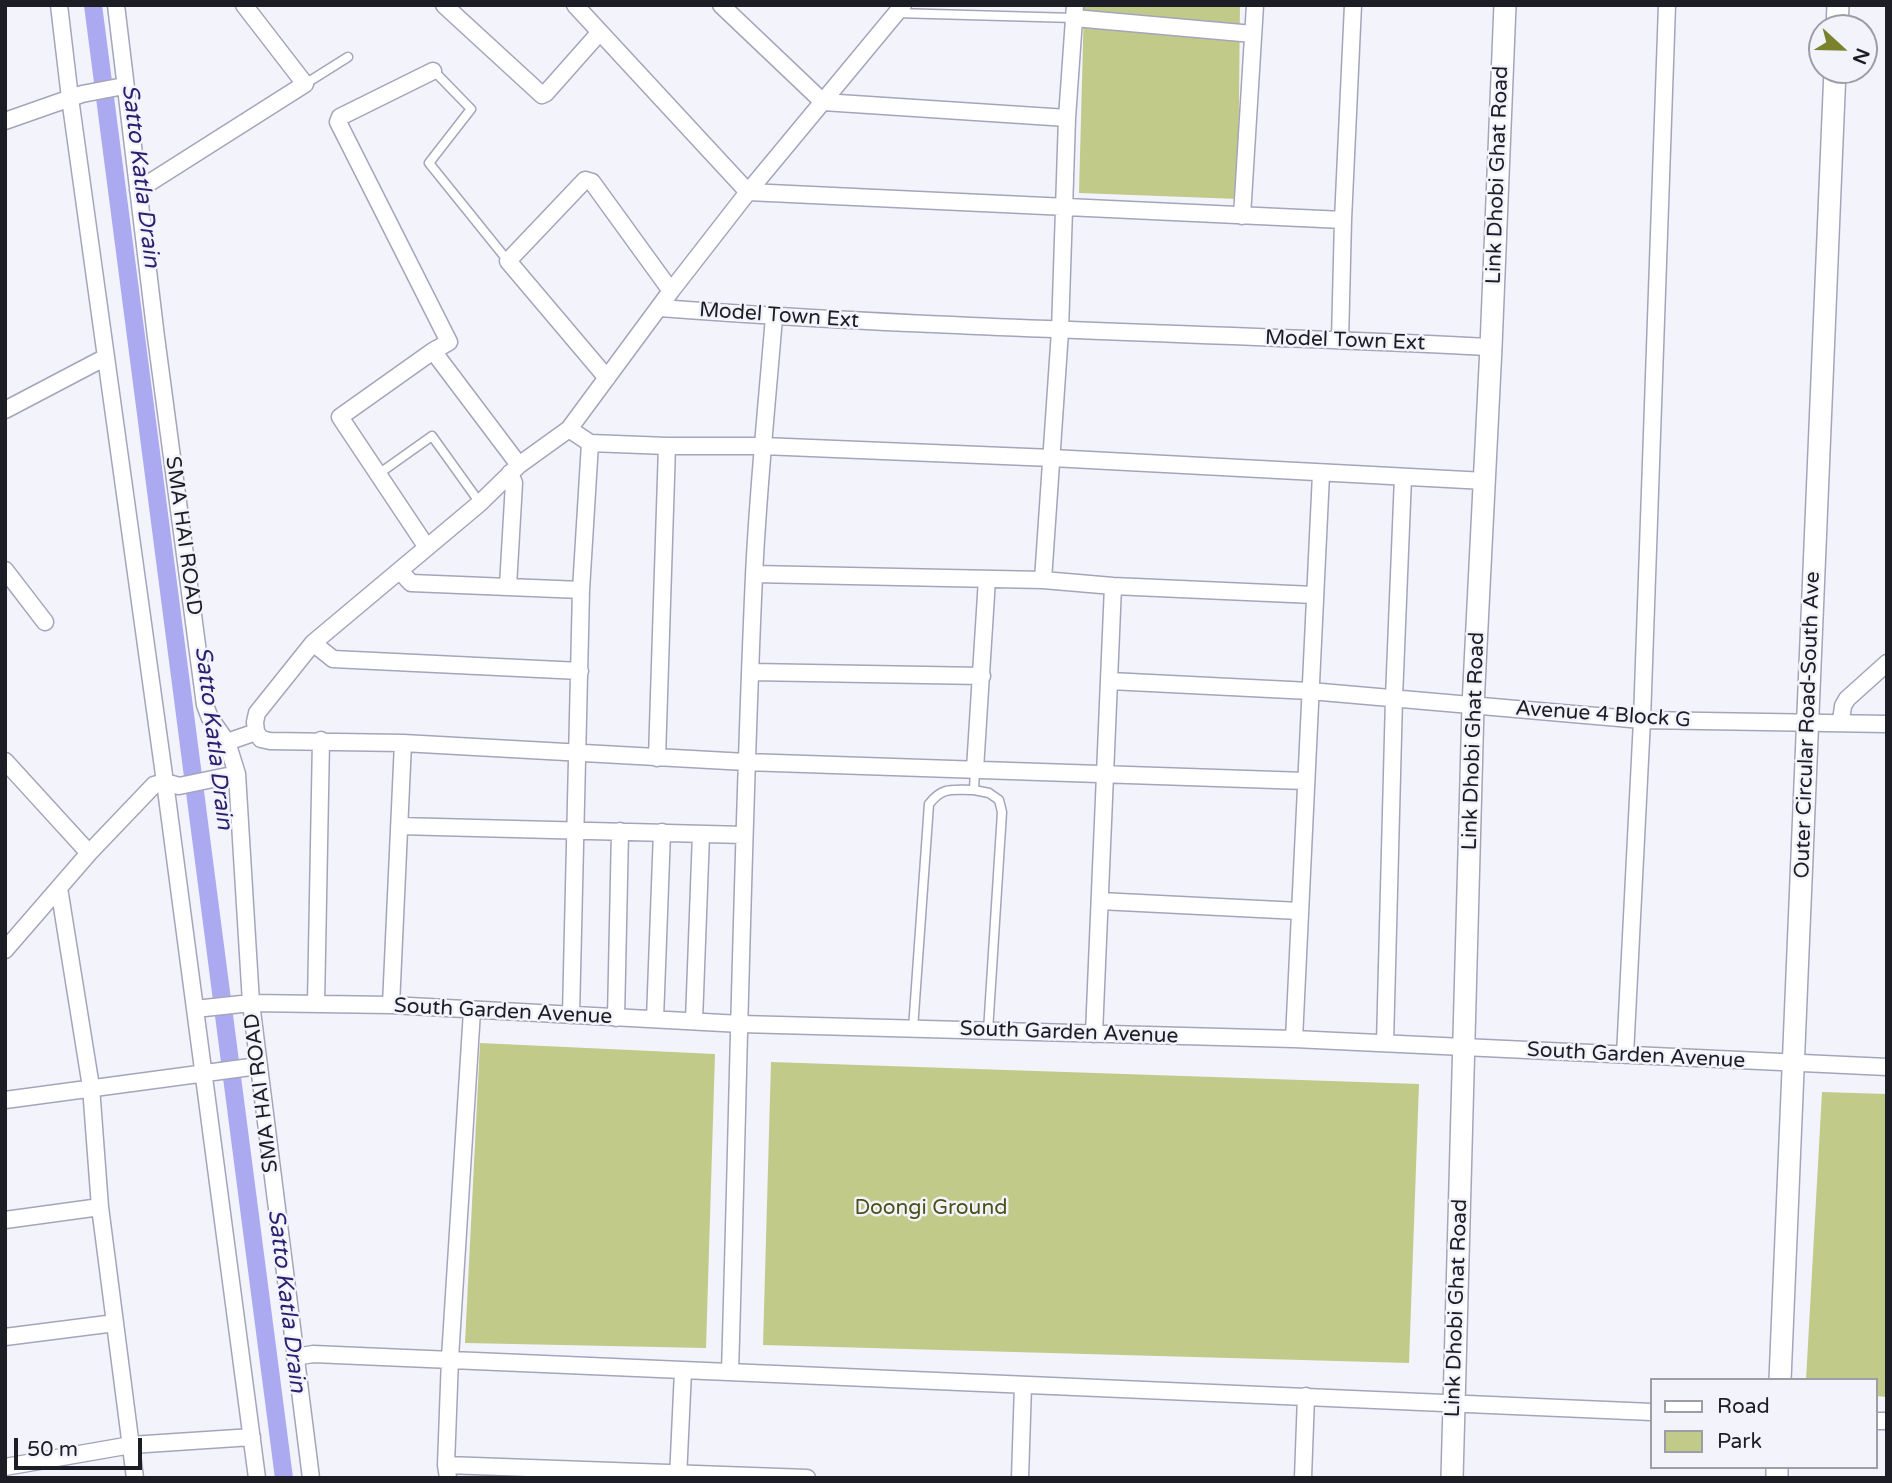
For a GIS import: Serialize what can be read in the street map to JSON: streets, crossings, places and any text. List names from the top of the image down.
{
  "streets": {
    "street": [
      "Link Dhobi Ghat Road",
      "Model Town Ext",
      "SMA HAI ROAD",
      "Avenue 4 Block G",
      "Outer Circular Road-South Ave",
      "South Garden Avenue"
    ]
  },
  "crossings": [
    ["Link Dhobi Ghat Road", "Model Town Ext"],
    ["Link Dhobi Ghat Road", "Avenue 4 Block G"],
    ["Link Dhobi Ghat Road", "South Garden Avenue"],
    ["SMA HAI ROAD", "South Garden Avenue"],
    ["Avenue 4 Block G", "Outer Circular Road-South Ave"],
    ["Outer Circular Road-South Ave", "South Garden Avenue"]
  ],
  "water": ["Satto Katla Drain"],
  "parks": ["Doongi Ground"],
  "legend": ["Road", "Park"],
  "scale_bar": "50 m",
  "north": "right"
}
